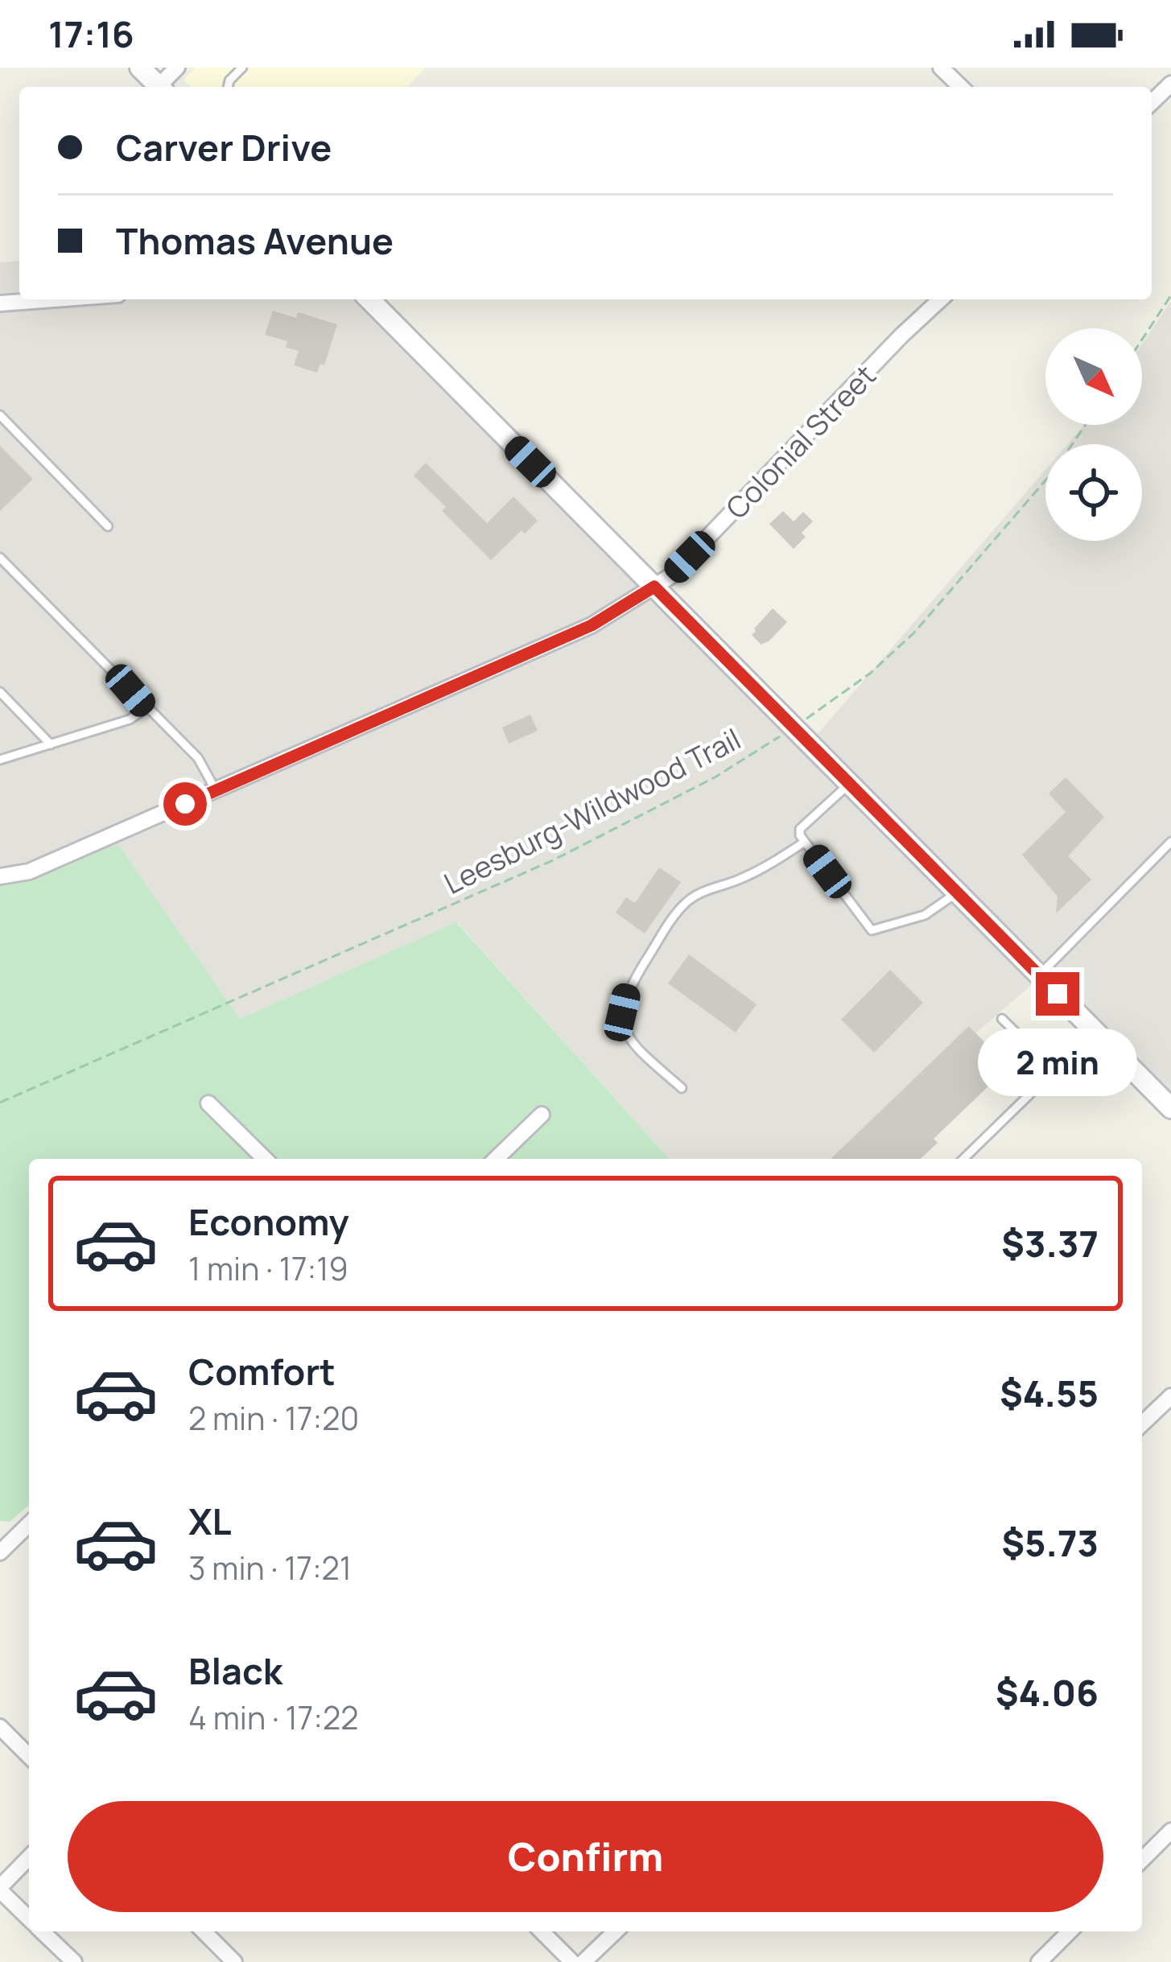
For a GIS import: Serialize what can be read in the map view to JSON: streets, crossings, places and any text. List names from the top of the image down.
{
  "streets": {
    "street": ["Colonial Street"],
    "path": ["Leesburg-Wildwood Trail"]
  },
  "north": "bottom right",
  "page": {
    "status": "17:16",
    "banner": ["Carver Drive", "Thomas Avenue"],
    "bubble": "2 min",
    "list": [
      {
        "name": "Economy",
        "note": "1 min · 17:19",
        "value": "$3.37"
      },
      {
        "name": "Comfort",
        "note": "2 min · 17:20",
        "value": "$4.55"
      },
      {
        "name": "XL",
        "note": "3 min · 17:21",
        "value": "$5.73"
      },
      {
        "name": "Black",
        "note": "4 min · 17:22",
        "value": "$4.06"
      }
    ],
    "buttons": "Confirm"
  }
}
